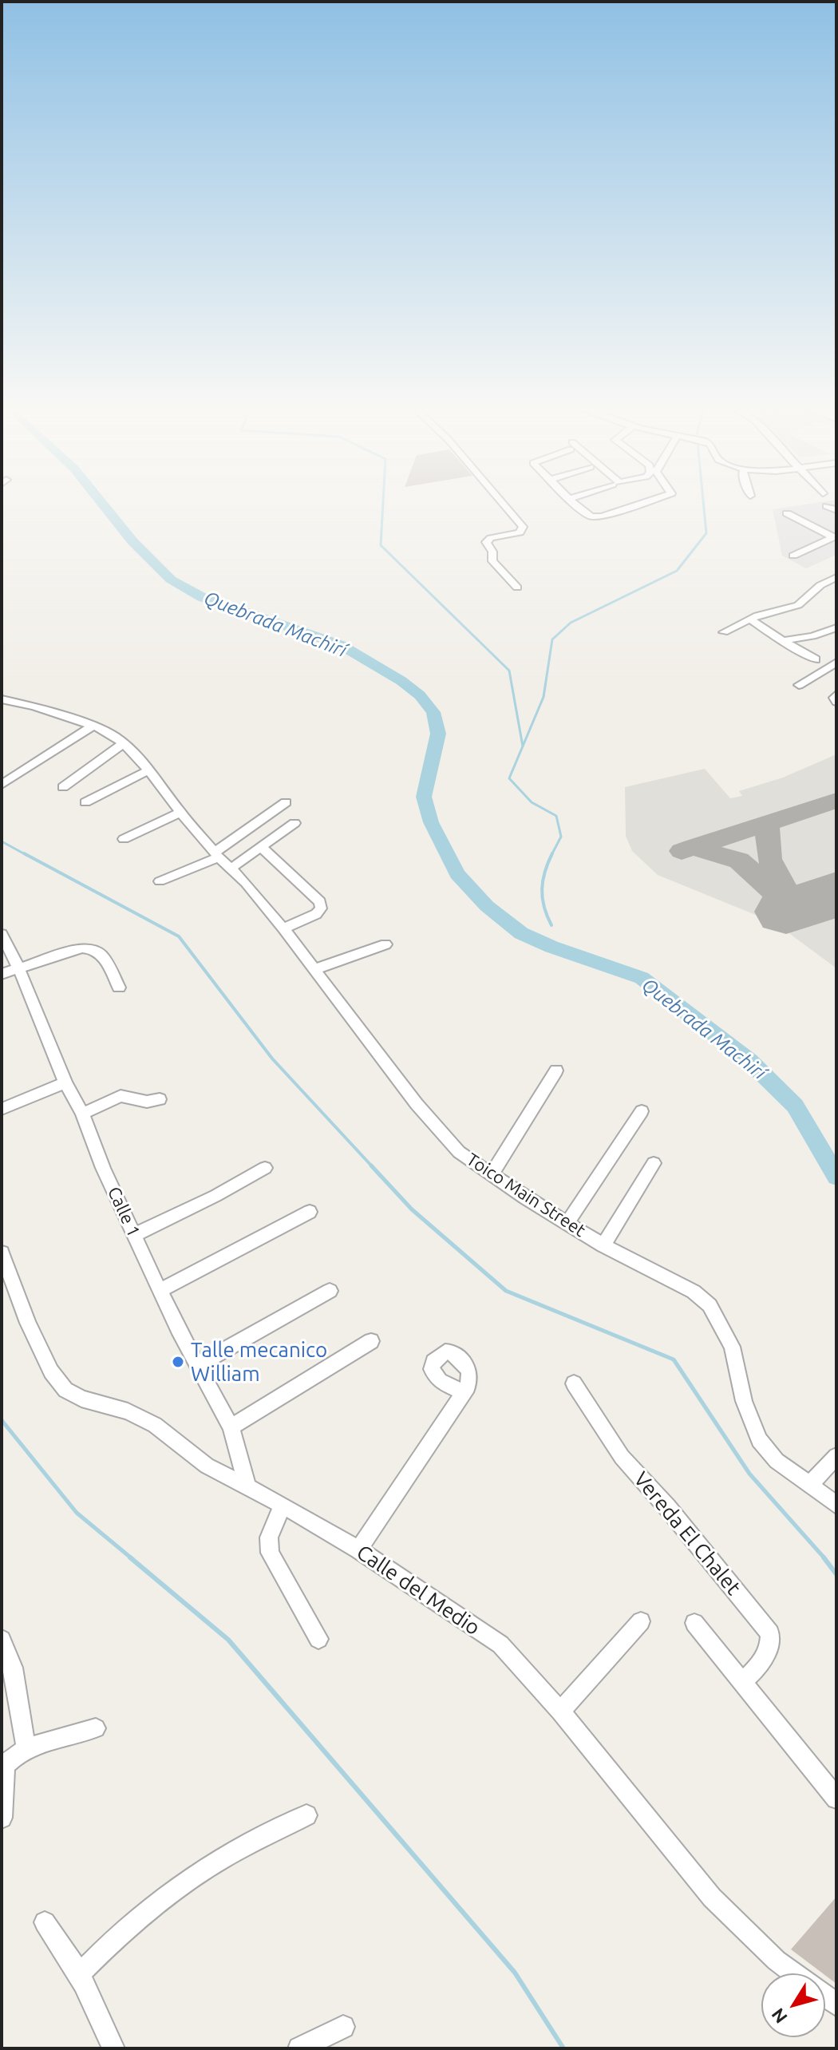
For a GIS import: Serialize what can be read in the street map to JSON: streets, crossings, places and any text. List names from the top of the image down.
{
  "streets": {
    "street": [
      "Toico Main Street",
      "Calle 1",
      "Vereda El Chalet",
      "Calle del Medio"
    ]
  },
  "crossings": [
    ["Calle 1", "Calle del Medio"]
  ],
  "water": ["Quebrada Machirí"],
  "places": ["Talle mecanico William"],
  "north": "bottom left"
}
